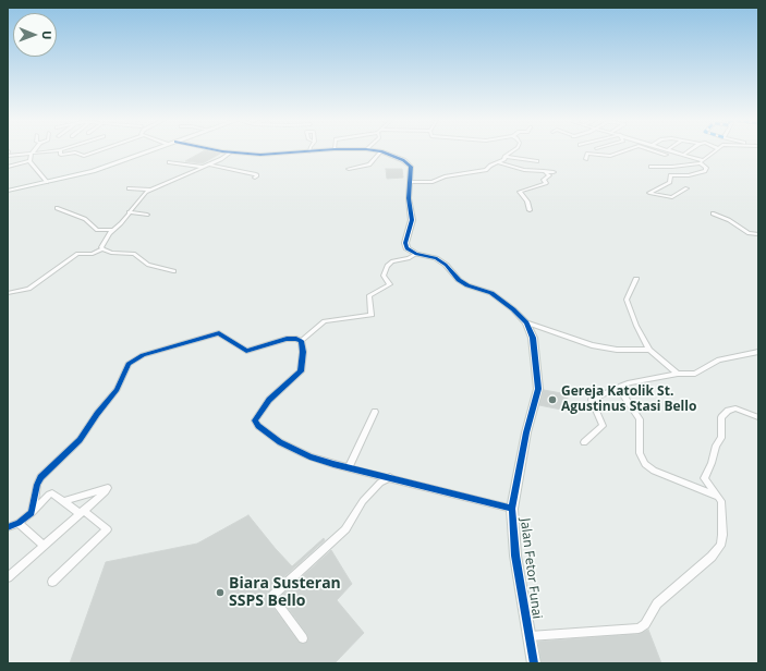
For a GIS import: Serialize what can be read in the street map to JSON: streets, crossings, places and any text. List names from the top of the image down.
{
  "streets": {
    "street": ["Jalan Fetor Funai"]
  },
  "places": ["Gereja Katolik St. Agustinus Stasi Bello", "Biara Susteran SSPS Bello"],
  "north": "right"
}
